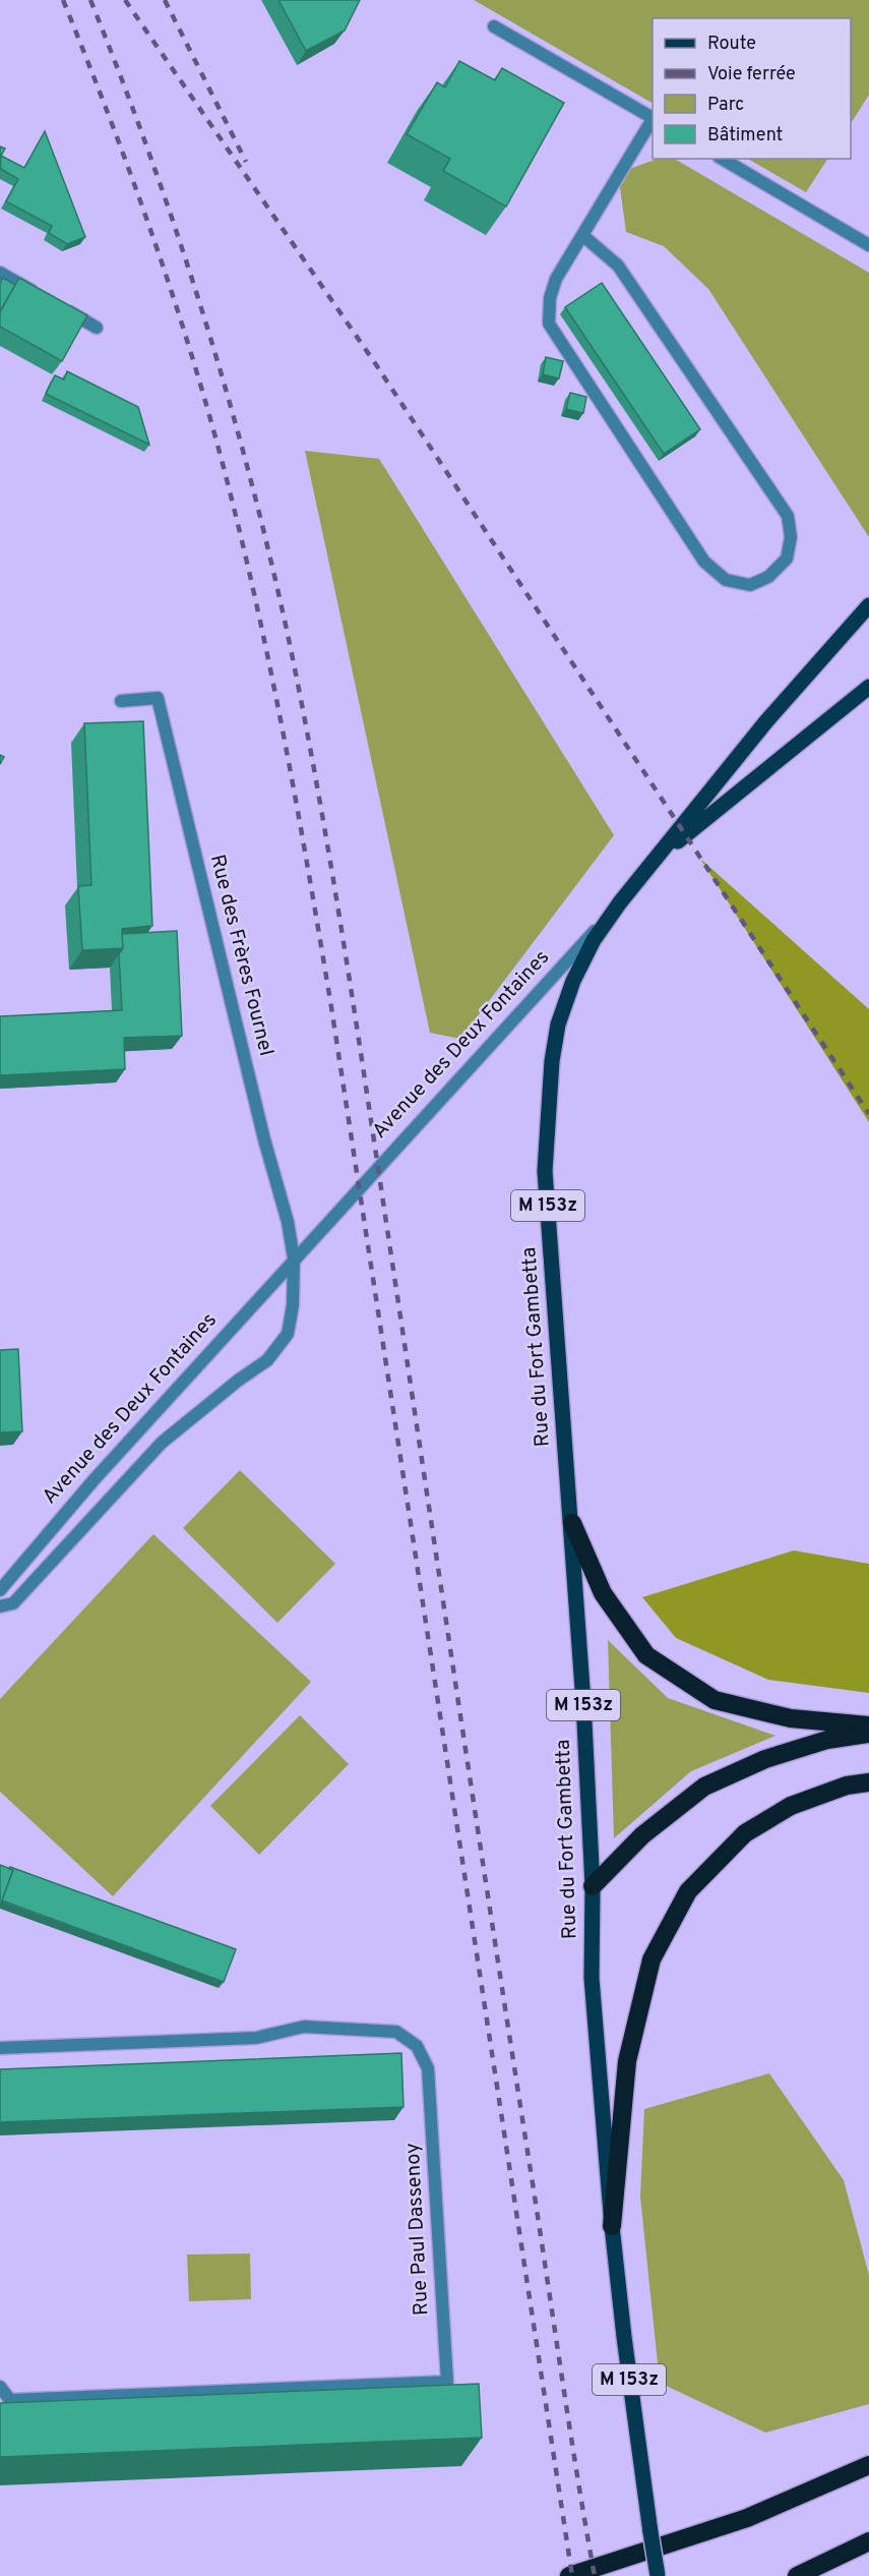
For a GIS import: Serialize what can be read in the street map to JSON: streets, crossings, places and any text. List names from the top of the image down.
{
  "streets": {
    "main road": ["Avenue des Deux Fontaines", "M 153z", "Rue du Fort Gambetta"],
    "street": ["Rue des Frères Fournel", "Rue Paul Dassenoy"]
  },
  "crossings": [
    ["Rue des Frères Fournel", "Avenue des Deux Fontaines"],
    ["Avenue des Deux Fontaines", "Rue du Fort Gambetta"]
  ],
  "legend": [
    "Route",
    "Voie ferrée",
    "Parc",
    "Bâtiment"
  ]
}
